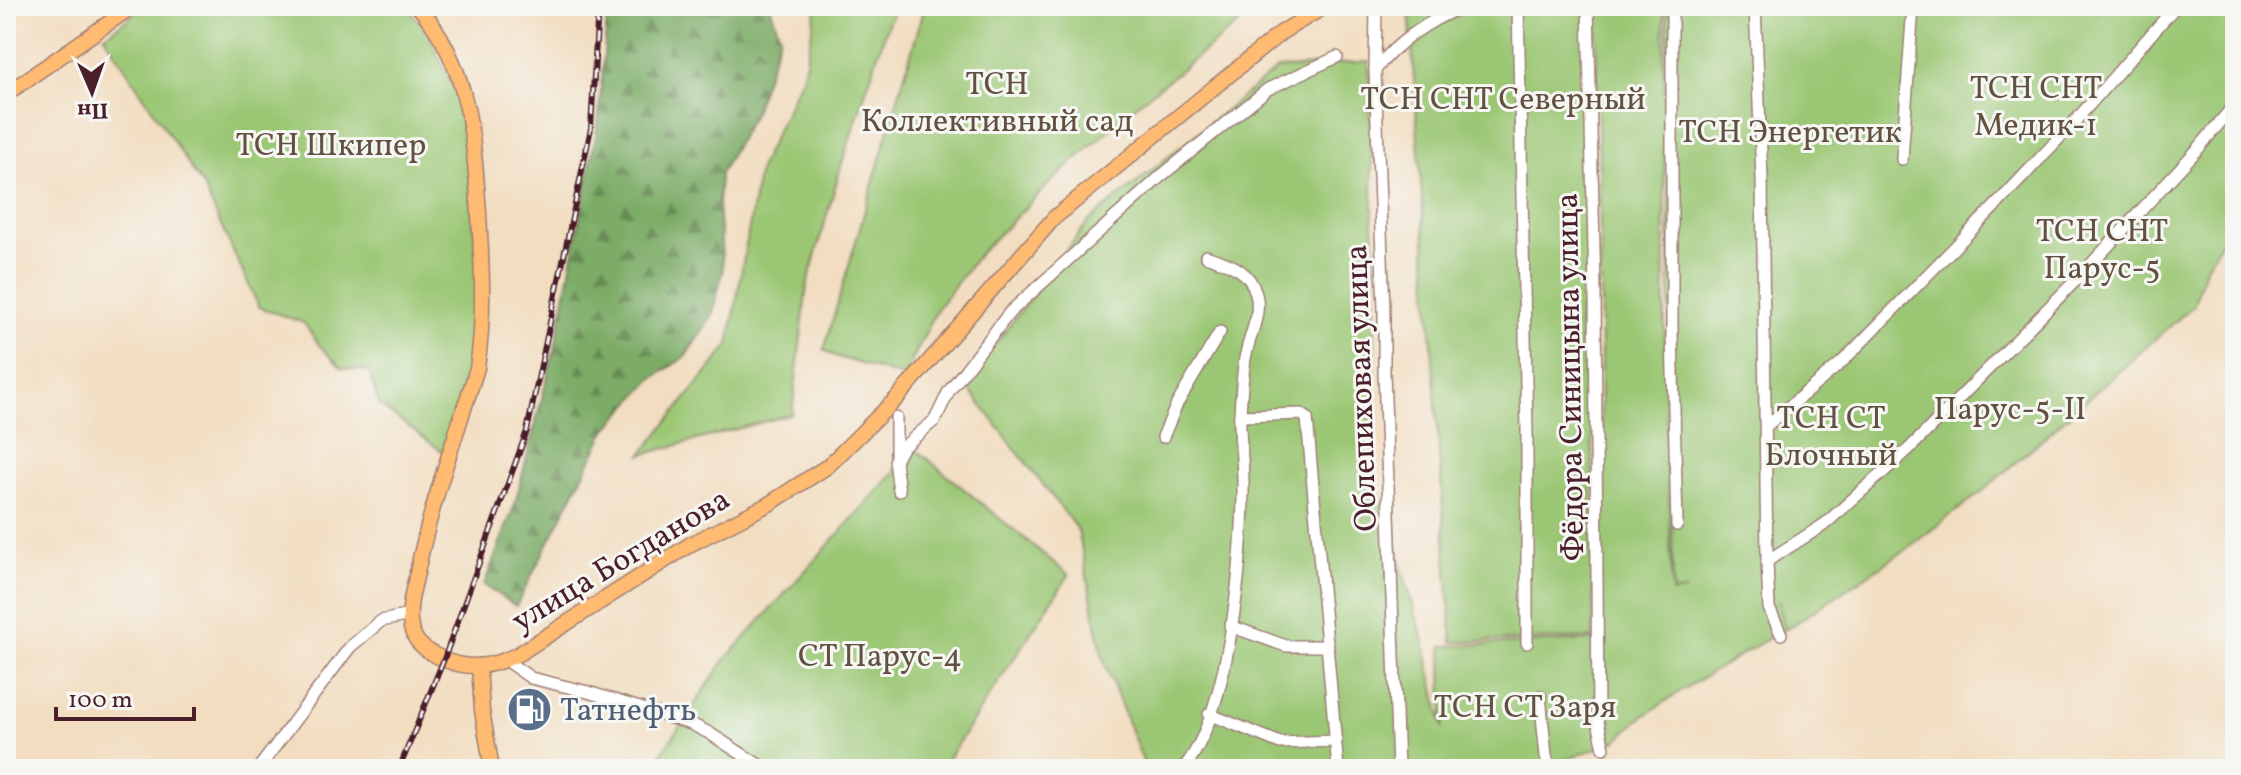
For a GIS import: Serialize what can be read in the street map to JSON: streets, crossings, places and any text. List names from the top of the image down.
{
  "streets": {
    "main road": ["улица Богданова"],
    "street": ["Фёдора Синицына улица", "Облепиховая улица"]
  },
  "parks": [
    "ТСН Коллективный сад",
    "ТСН СНТ Медик-1",
    "ТСН СНТ Северный",
    "ТСН Энергетик",
    "ТСН Шкипер",
    "ТСН СНТ Парус-5",
    "Парус-5-II",
    "ТСН СТ Блочный",
    "СТ Парус-4",
    "ТСН СТ Заря"
  ],
  "places": {
    "fuel station": ["Татнефть"]
  },
  "scale_bar": "100 m",
  "north": "bottom"
}
